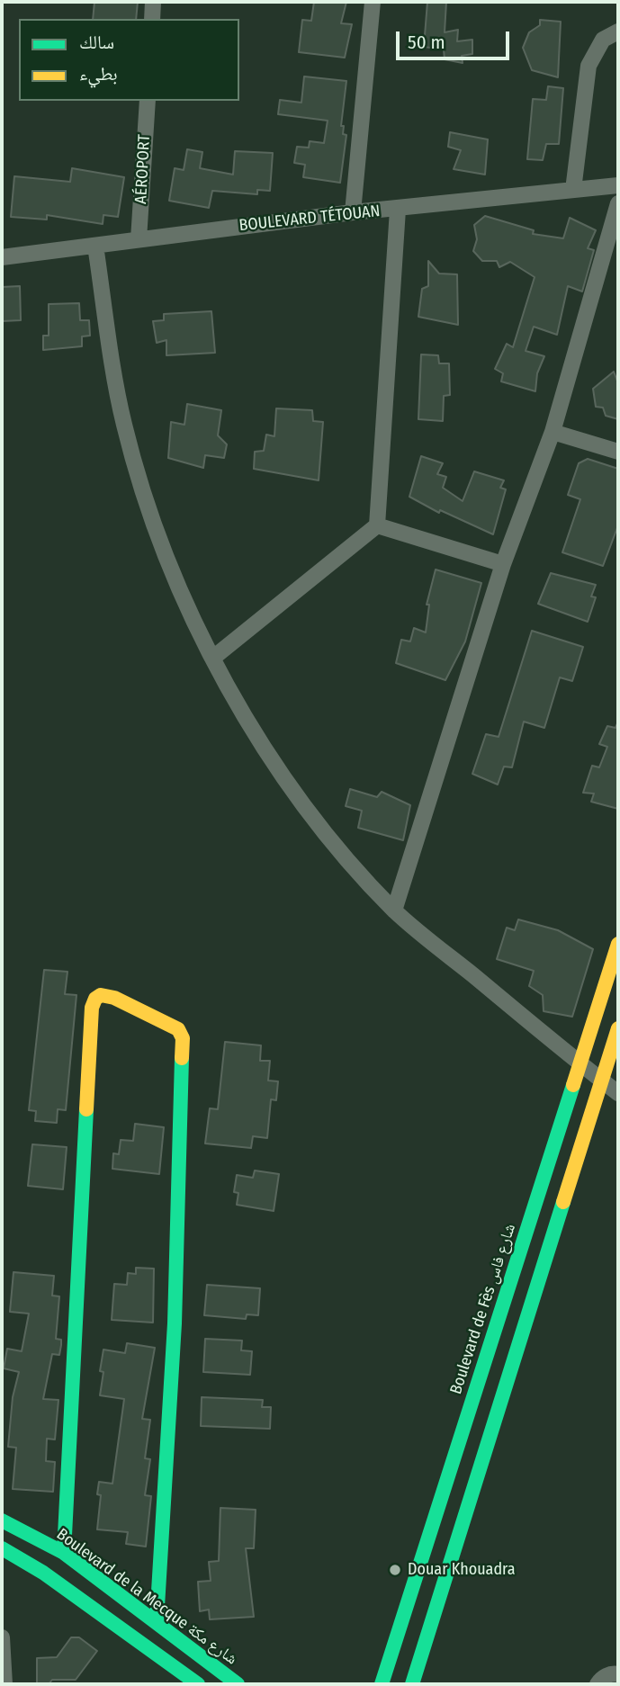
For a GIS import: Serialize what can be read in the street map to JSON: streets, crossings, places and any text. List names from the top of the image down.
{
  "streets": {
    "main road": ["Boulevard de Fès شارع فاس", "Boulevard de la Mecque شارع مكة"],
    "street": ["AÉROPORT", "BOULEVARD TÉTOUAN"]
  },
  "crossings": [
    ["AÉROPORT", "BOULEVARD TÉTOUAN"]
  ],
  "places": ["Douar Khouadra"],
  "legend": ["سالك", "بطيء"],
  "scale_bar": "50 m"
}
